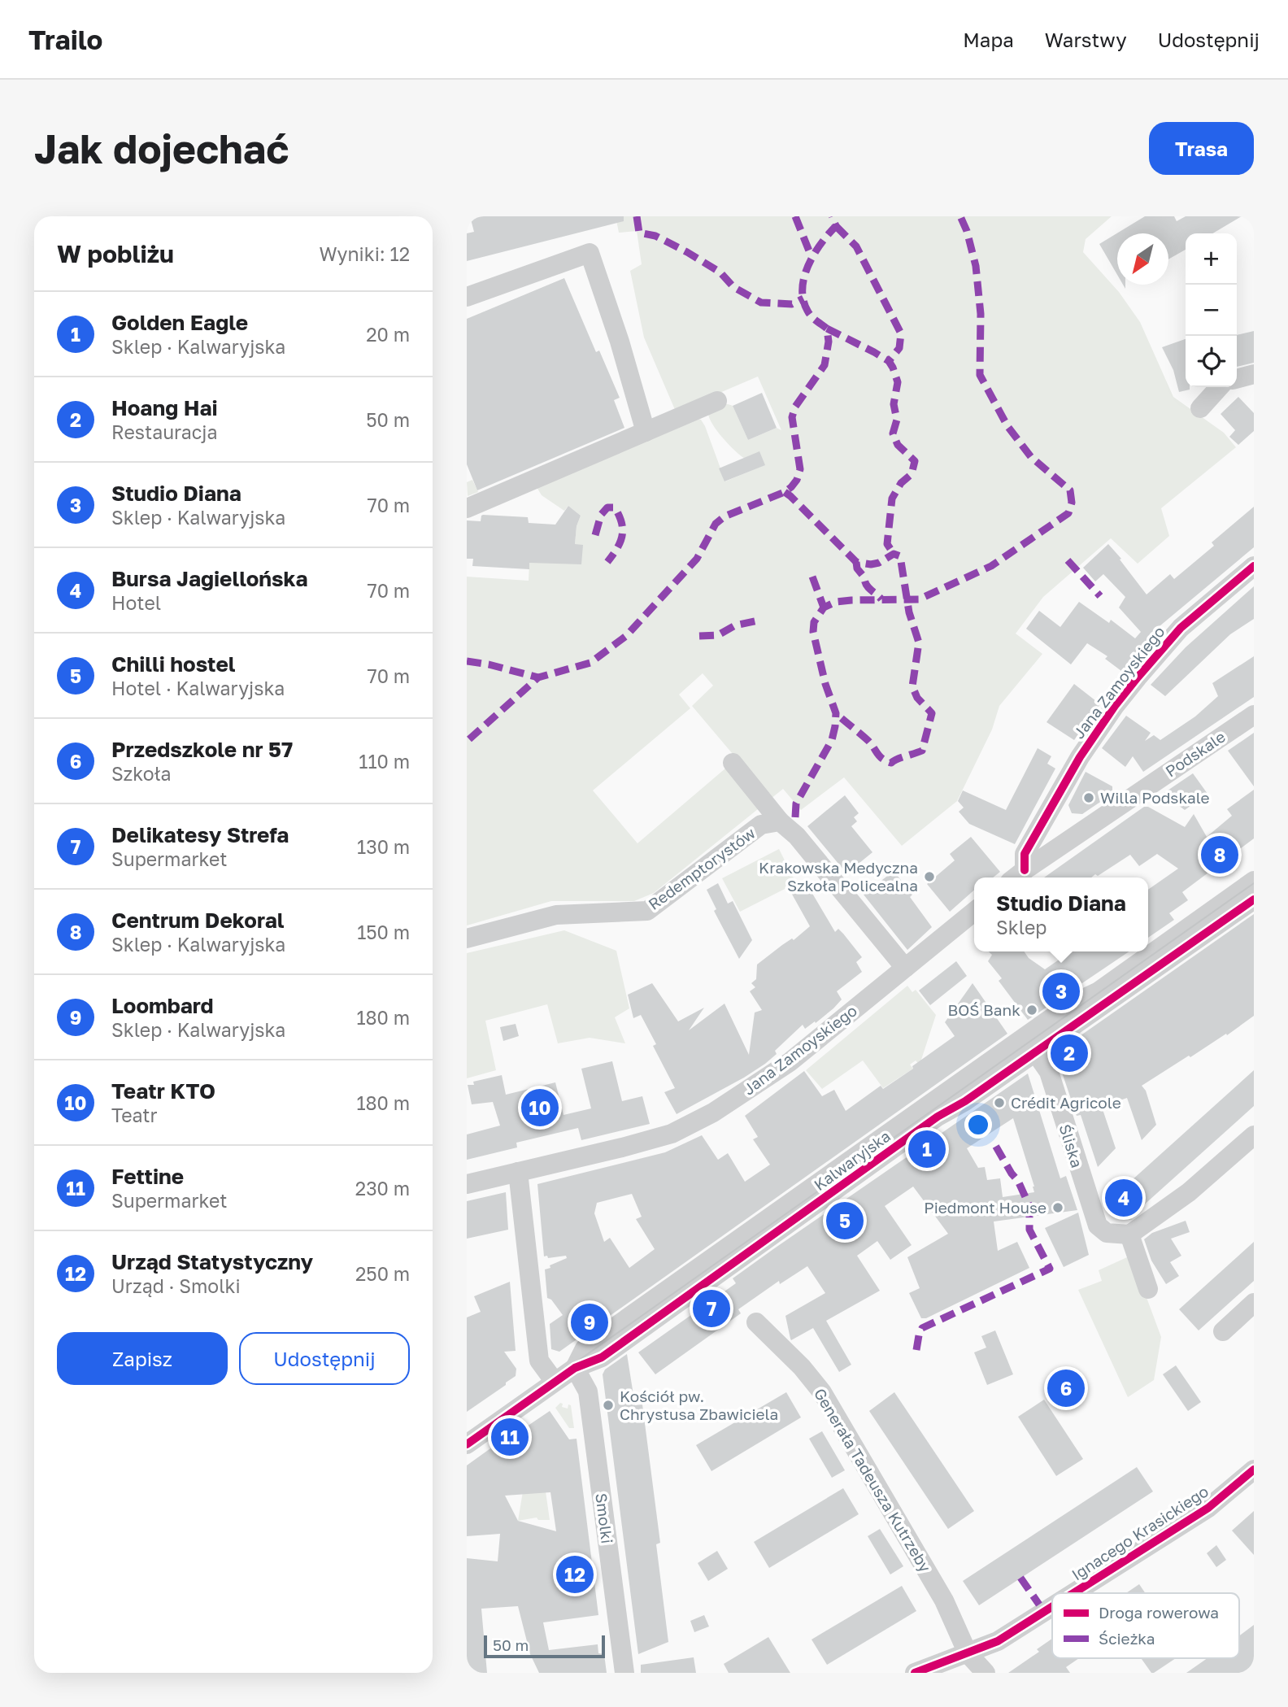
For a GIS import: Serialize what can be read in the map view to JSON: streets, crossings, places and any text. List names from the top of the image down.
{
  "streets": {
    "street": [
      "Jana Zamoyskiego",
      "Podskale",
      "Redemptorystów",
      "Śliska",
      "Kalwaryjska",
      "Generała Tadeusza Kutrzeby",
      "Smolki",
      "Ignacego Krasickiego"
    ]
  },
  "crossings": [
    ["Jana Zamoyskiego", "Podskale"],
    ["Śliska", "Kalwaryjska"],
    ["Kalwaryjska", "Smolki"],
    ["Generała Tadeusza Kutrzeby", "Ignacego Krasickiego"]
  ],
  "places": [
    "Willa Podskale",
    "Krakowska Medyczna Szkoła Policealna",
    "BOŚ Bank",
    "Crédit Agricole",
    "Piedmont House",
    "Kościół pw. Chrystusa Zbawiciela"
  ],
  "legend": ["Droga rowerowa", "Ścieżka"],
  "scale_bar": "50 m",
  "north": "bottom left",
  "page": {
    "header": "Trailo",
    "nav": ["Mapa", "Warstwy", "Udostępnij"],
    "buttons": [
      "Trasa",
      ["Zapisz", "Udostępnij"]
    ],
    "title": "Jak dojechać",
    "heading": ["W pobliżu", "Wyniki: 12"],
    "map_buttons": ["+", "−"],
    "list": [
      {
        "mark": "1",
        "name": "Golden Eagle",
        "note": "Sklep · Kalwaryjska",
        "value": "20 m"
      },
      {
        "mark": "2",
        "name": "Hoang Hai",
        "note": "Restauracja",
        "value": "50 m"
      },
      {
        "mark": "3",
        "name": "Studio Diana",
        "note": "Sklep · Kalwaryjska",
        "value": "70 m"
      },
      {
        "mark": "4",
        "name": "Bursa Jagiellońska",
        "note": "Hotel",
        "value": "70 m"
      },
      {
        "mark": "5",
        "name": "Chilli hostel",
        "note": "Hotel · Kalwaryjska",
        "value": "70 m"
      },
      {
        "mark": "6",
        "name": "Przedszkole nr 57",
        "note": "Szkoła",
        "value": "110 m"
      },
      {
        "mark": "7",
        "name": "Delikatesy Strefa",
        "note": "Supermarket",
        "value": "130 m"
      },
      {
        "mark": "8",
        "name": "Centrum Dekoral",
        "note": "Sklep · Kalwaryjska",
        "value": "150 m"
      },
      {
        "mark": "9",
        "name": "Loombard",
        "note": "Sklep · Kalwaryjska",
        "value": "180 m"
      },
      {
        "mark": "10",
        "name": "Teatr KTO",
        "note": "Teatr",
        "value": "180 m"
      },
      {
        "mark": "11",
        "name": "Fettine",
        "note": "Supermarket",
        "value": "230 m"
      },
      {
        "mark": "12",
        "name": "Urząd Statystyczny",
        "note": "Urząd · Smolki",
        "value": "250 m"
      }
    ],
    "pins": [
      "8",
      "3",
      "2",
      "10",
      "1",
      "4",
      "5",
      "7",
      "9",
      "6",
      "11",
      "12"
    ],
    "popup": ["Studio Diana", "Sklep"],
    "scale": "50 m"
  }
}
